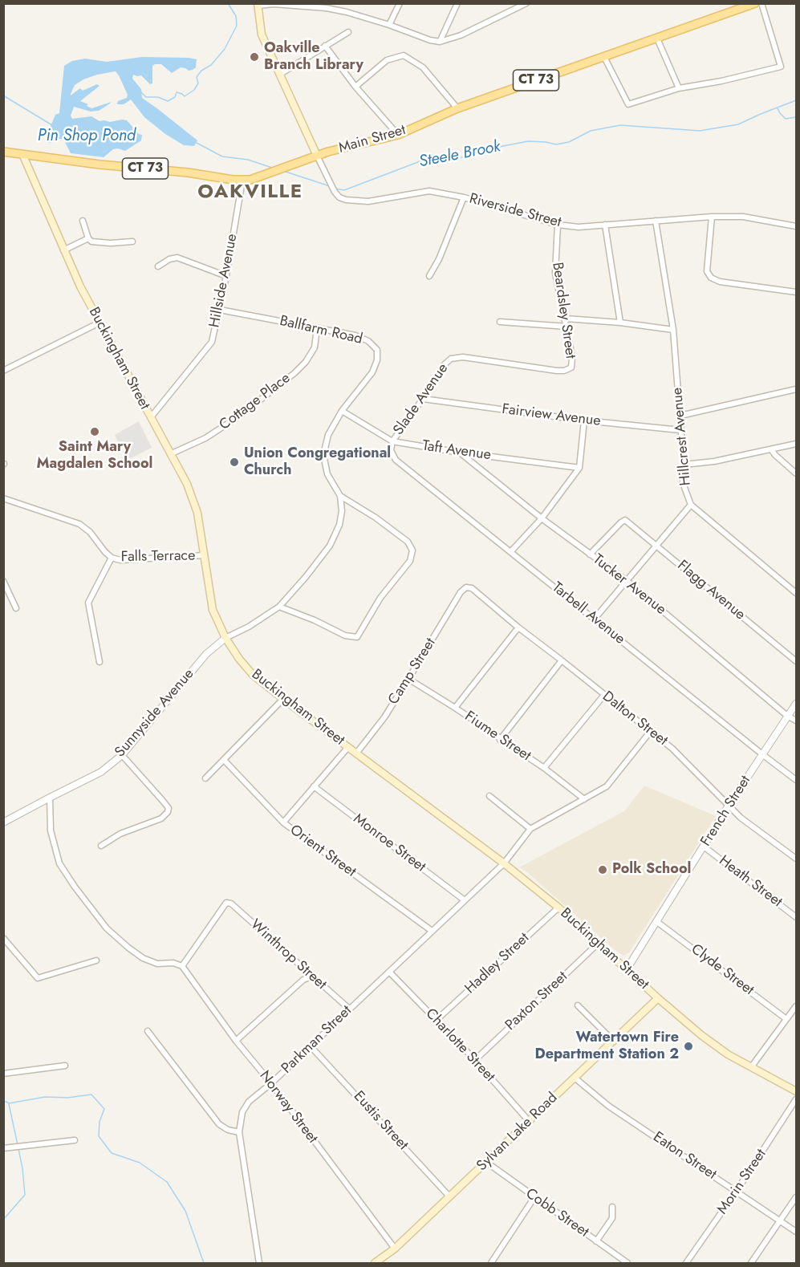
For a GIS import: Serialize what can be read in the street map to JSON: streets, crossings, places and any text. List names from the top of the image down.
{
  "streets": {
    "main road": [
      "CT 73",
      "Main Street",
      "Buckingham Street",
      "Sylvan Lake Road"
    ],
    "street": [
      "Riverside Street",
      "Hillside Avenue",
      "Beardsley Street",
      "Ballfarm Road",
      "Slade Avenue",
      "Cottage Place",
      "Fairview Avenue",
      "Hillcrest Avenue",
      "Taft Avenue",
      "Falls Terrace",
      "Tucker Avenue",
      "Flagg Avenue",
      "Tarbell Avenue",
      "Camp Street",
      "Sunnyside Avenue",
      "Dalton Street",
      "Fiume Street",
      "French Street",
      "Monroe Street",
      "Orient Street",
      "Heath Street",
      "Winthrop Street",
      "Hadley Street",
      "Clyde Street",
      "Paxton Street",
      "Parkman Street",
      "Charlotte Street",
      "Norway Street",
      "Eustis Street",
      "Eaton Street",
      "Morin Street",
      "Cobb Street"
    ]
  },
  "crossings": [
    ["Main Street", "Riverside Street"],
    ["Main Street", "Hillside Avenue"],
    ["Main Street", "Buckingham Street"],
    ["Riverside Street", "Beardsley Street"],
    ["Riverside Street", "Hillcrest Avenue"],
    ["Hillside Avenue", "Ballfarm Road"],
    ["Hillside Avenue", "Buckingham Street"],
    ["Beardsley Street", "Slade Avenue"],
    ["Ballfarm Road", "Cottage Place"],
    ["Ballfarm Road", "Taft Avenue"],
    ["Buckingham Street", "Cottage Place"],
    ["Buckingham Street", "Falls Terrace"],
    ["Buckingham Street", "Camp Street"],
    ["Buckingham Street", "Sunnyside Avenue"],
    ["Buckingham Street", "French Street"],
    ["Buckingham Street", "Hadley Street"],
    ["Buckingham Street", "Paxton Street"],
    ["Buckingham Street", "Parkman Street"],
    ["Buckingham Street", "Sylvan Lake Road"],
    ["Slade Avenue", "Fairview Avenue"],
    ["Slade Avenue", "Taft Avenue"],
    ["Slade Avenue", "Tarbell Avenue"],
    ["Fairview Avenue", "Hillcrest Avenue"],
    ["Hillcrest Avenue", "Tucker Avenue"],
    ["Hillcrest Avenue", "Flagg Avenue"],
    ["Hillcrest Avenue", "Tarbell Avenue"],
    ["Taft Avenue", "Tucker Avenue"],
    ["Taft Avenue", "Tarbell Avenue"],
    ["Tucker Avenue", "Flagg Avenue"],
    ["Tucker Avenue", "French Street"],
    ["Tarbell Avenue", "French Street"],
    ["Camp Street", "Dalton Street"],
    ["Camp Street", "Fiume Street"],
    ["Dalton Street", "French Street"],
    ["French Street", "Heath Street"],
    ["French Street", "Clyde Street"],
    ["Monroe Street", "Parkman Street"],
    ["Orient Street", "Parkman Street"],
    ["Winthrop Street", "Parkman Street"],
    ["Winthrop Street", "Norway Street"],
    ["Hadley Street", "Charlotte Street"],
    ["Paxton Street", "Charlotte Street"],
    ["Parkman Street", "Charlotte Street"],
    ["Parkman Street", "Norway Street"],
    ["Parkman Street", "Eustis Street"],
    ["Charlotte Street", "Sylvan Lake Road"],
    ["Norway Street", "Sylvan Lake Road"],
    ["Eustis Street", "Sylvan Lake Road"],
    ["Sylvan Lake Road", "Eaton Street"],
    ["Sylvan Lake Road", "Cobb Street"],
    ["Eaton Street", "Morin Street"]
  ],
  "districts": ["OAKVILLE"],
  "water": ["Pin Shop Pond", "Steele Brook"],
  "places": [
    "Oakville Branch Library",
    "Saint Mary Magdalen School",
    "Union Congregational Church",
    "Polk School",
    "Watertown Fire Department Station 2"
  ]
}
